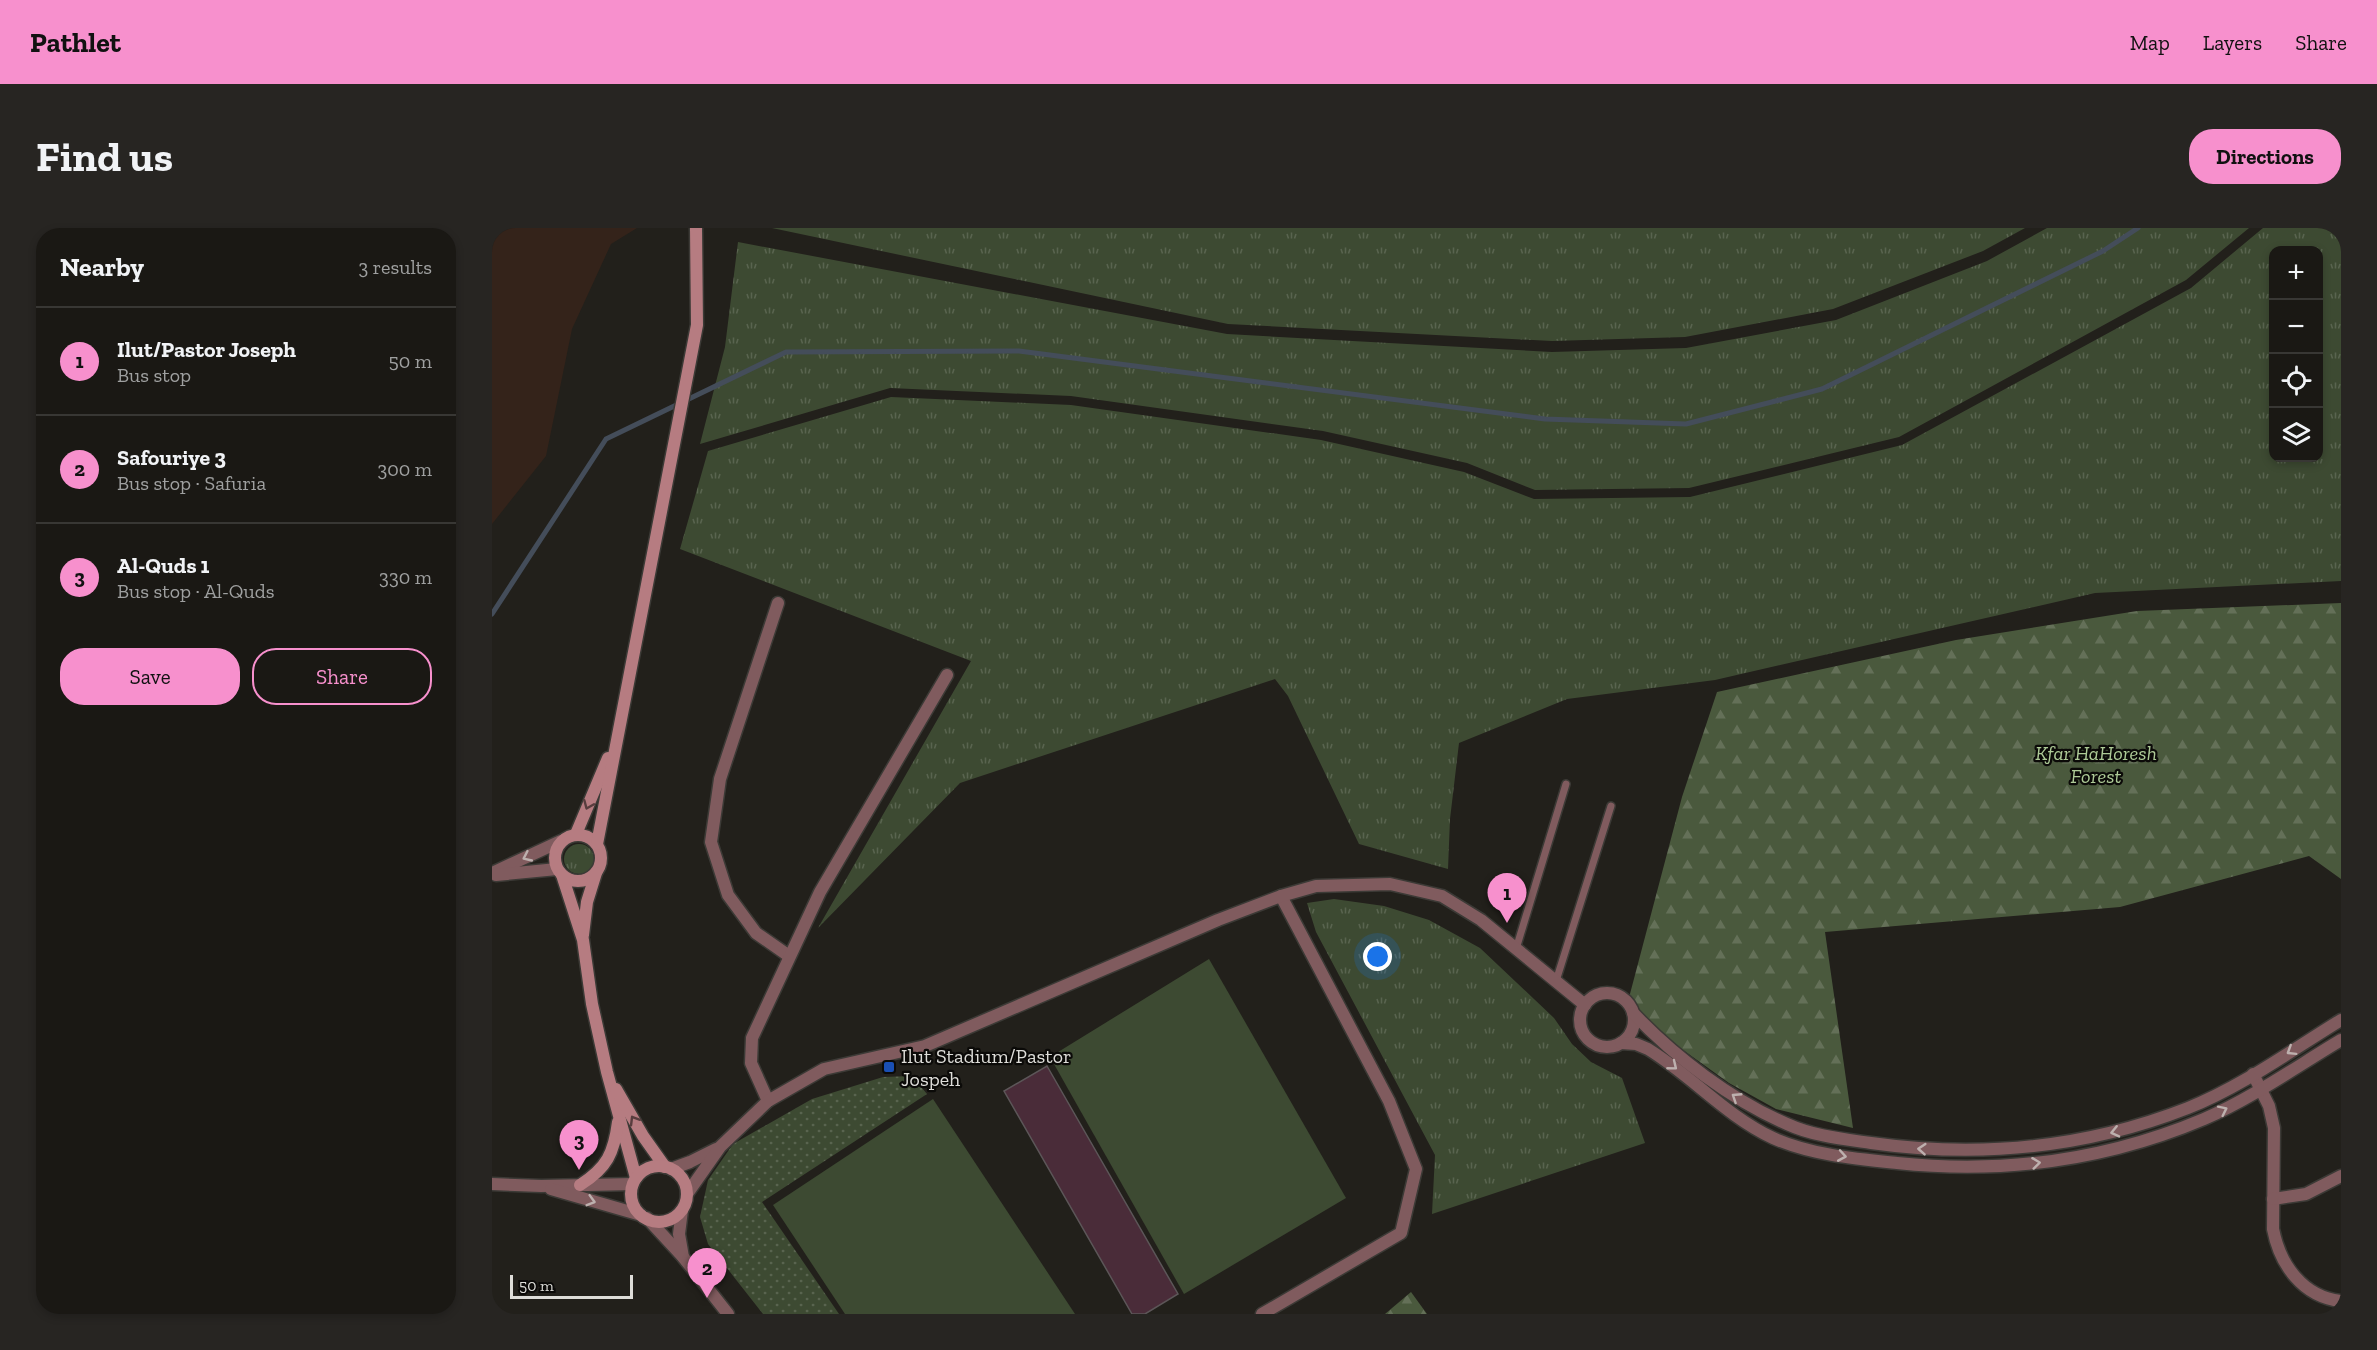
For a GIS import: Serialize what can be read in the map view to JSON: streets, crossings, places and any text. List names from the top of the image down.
{
  "parks": ["Kfar HaHoresh Forest"],
  "places": {
    "transit": ["Ilut Stadium/Pastor Jospeh"]
  },
  "scale_bar": "50 m",
  "page": {
    "header": "Pathlet",
    "nav": ["Map", "Layers", "Share"],
    "buttons": [
      "Directions",
      ["Save", "Share"]
    ],
    "title": "Find us",
    "heading": ["Nearby", "3 results"],
    "map_buttons": ["+", "−"],
    "list": [
      {
        "mark": "1",
        "name": "Ilut/Pastor Joseph",
        "note": "Bus stop",
        "value": "50 m"
      },
      {
        "mark": "2",
        "name": "Safouriye 3",
        "note": "Bus stop · Safuria",
        "value": "300 m"
      },
      {
        "mark": "3",
        "name": "Al-Quds 1",
        "note": "Bus stop · Al-Quds",
        "value": "330 m"
      }
    ],
    "pins": ["1", "3", "2"],
    "scale": "50 m"
  }
}
